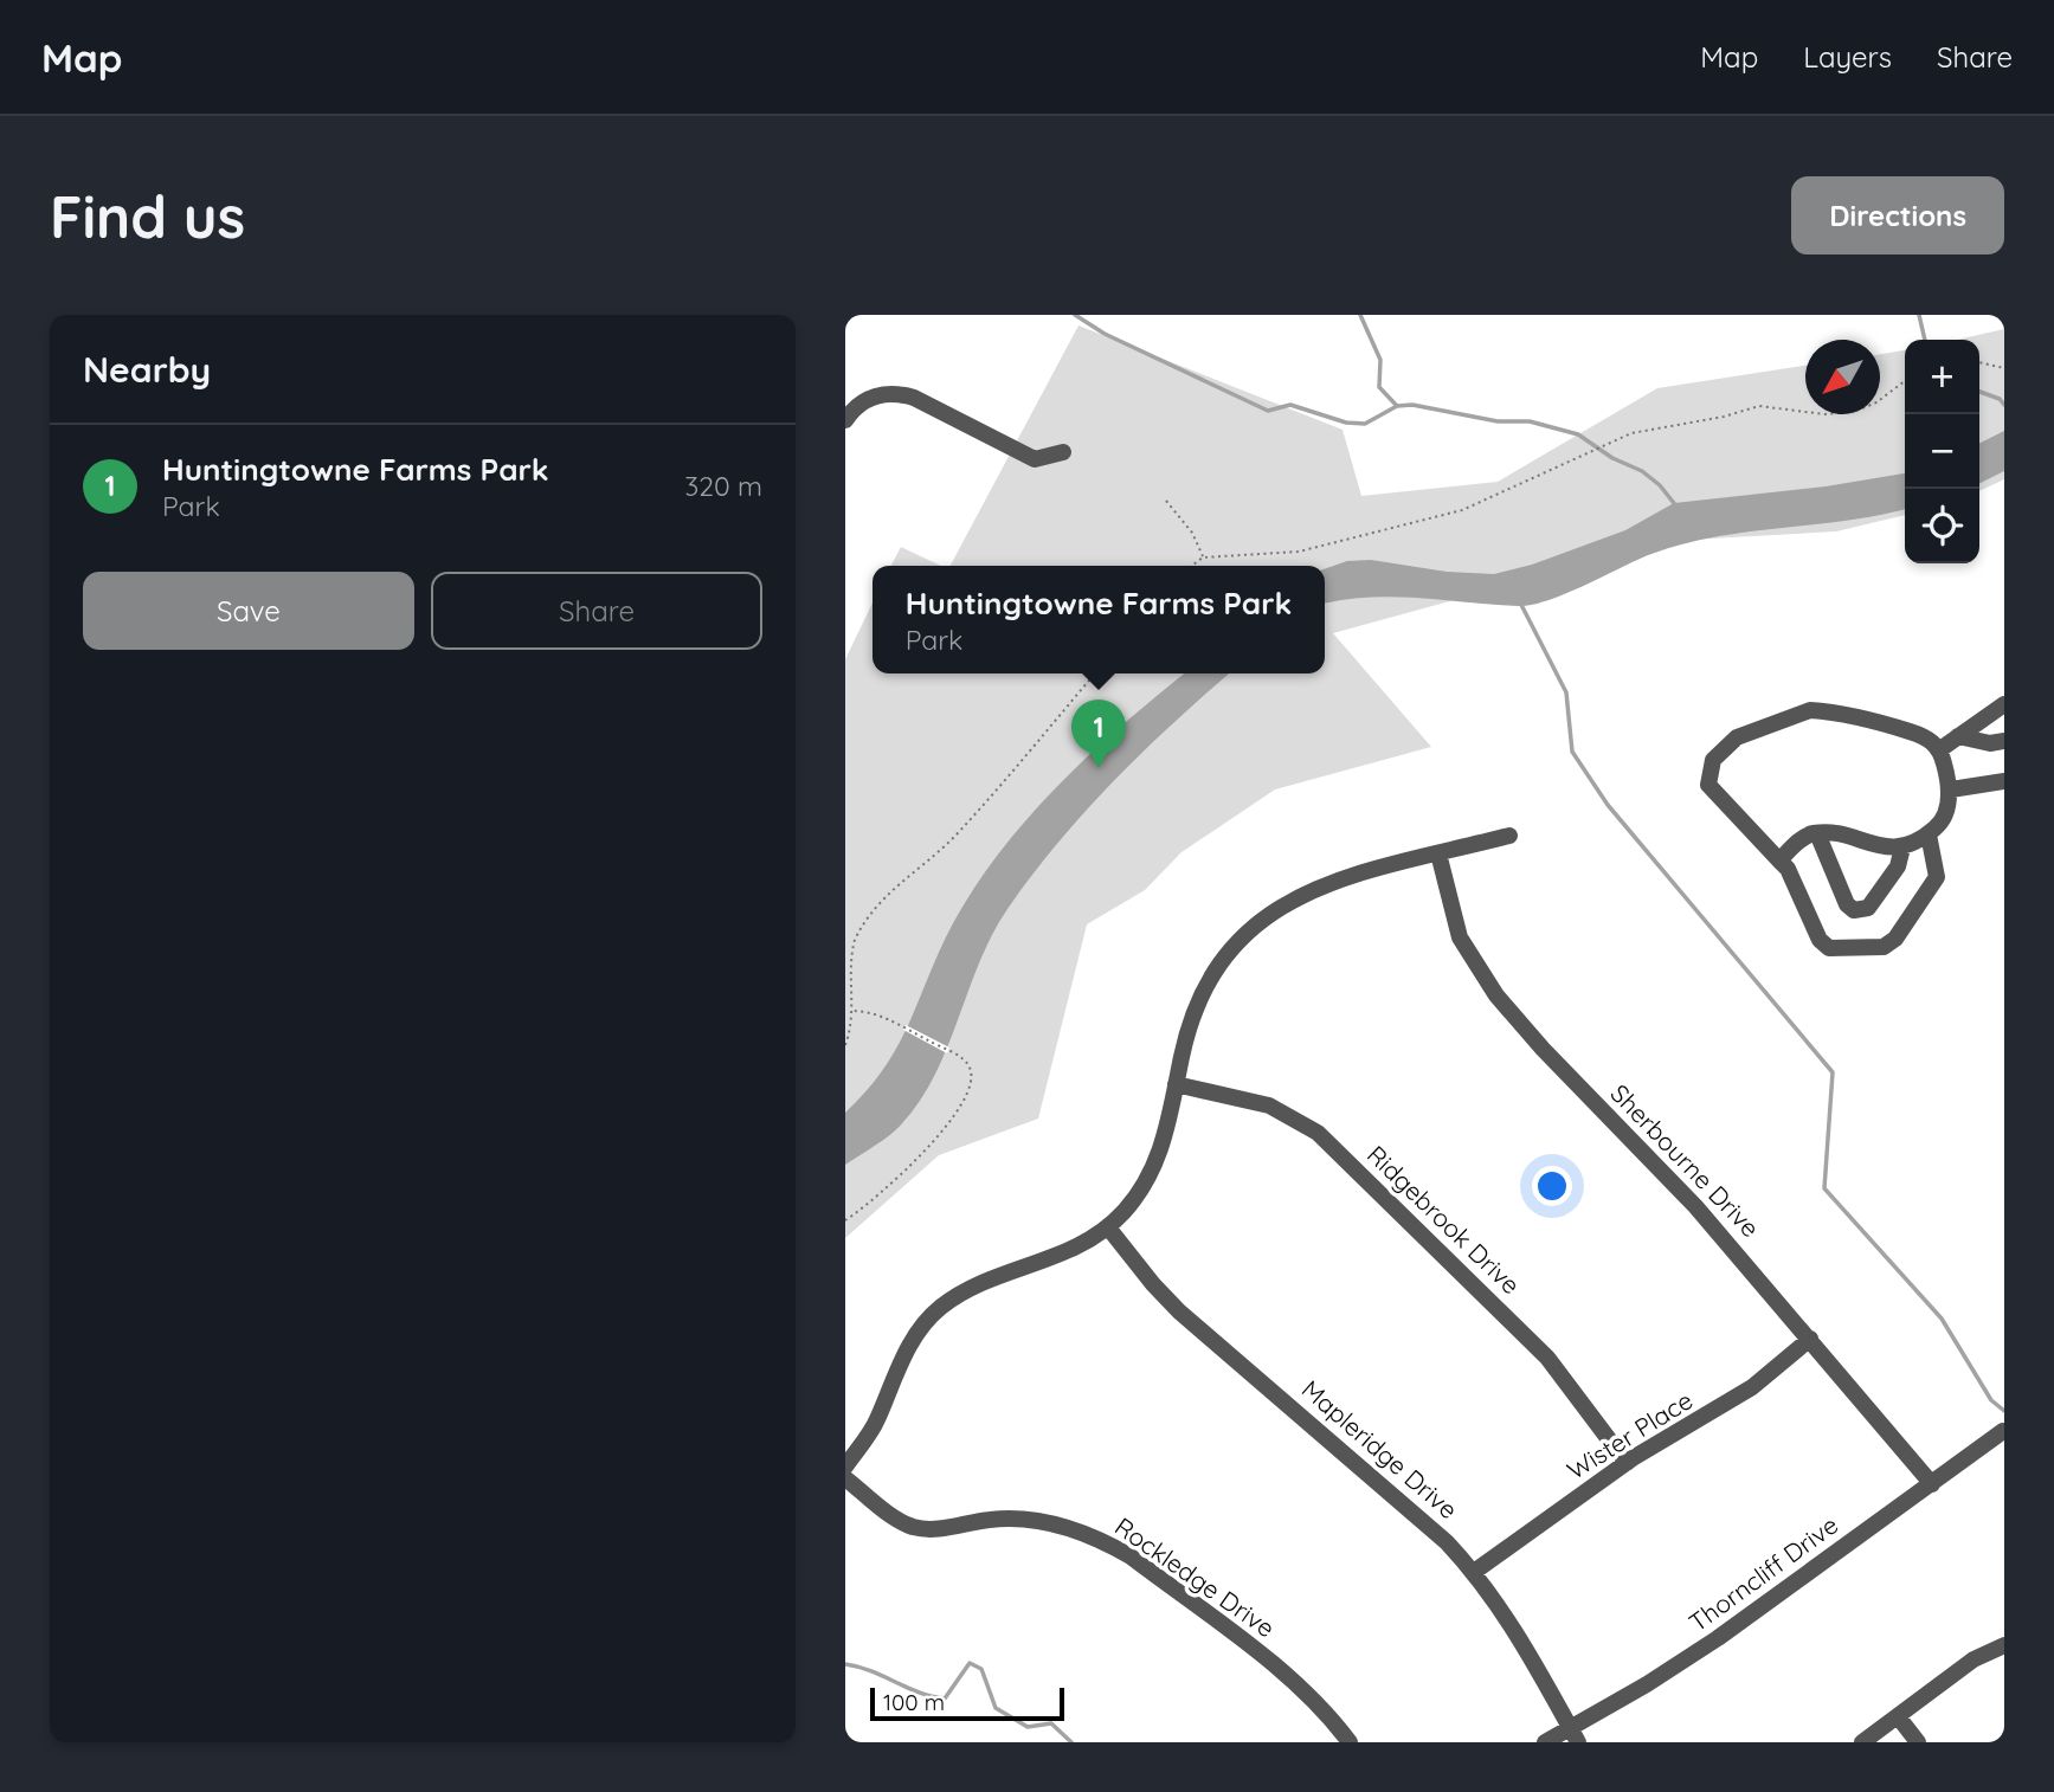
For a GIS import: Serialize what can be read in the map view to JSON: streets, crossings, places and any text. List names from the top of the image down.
{
  "streets": {
    "street": [
      "Sherbourne Drive",
      "Ridgebrook Drive",
      "Wister Place",
      "Mapleridge Drive",
      "Thorncliff Drive",
      "Rockledge Drive"
    ]
  },
  "crossings": [
    ["Sherbourne Drive", "Wister Place"],
    ["Sherbourne Drive", "Thorncliff Drive"],
    ["Ridgebrook Drive", "Wister Place"],
    ["Wister Place", "Mapleridge Drive"],
    ["Mapleridge Drive", "Thorncliff Drive"]
  ],
  "scale_bar": "100 m",
  "north": "bottom left",
  "page": {
    "header": "Map",
    "nav": ["Map", "Layers", "Share"],
    "buttons": [
      "Directions",
      ["Save", "Share"]
    ],
    "title": "Find us",
    "heading": "Nearby",
    "map_buttons": ["+", "−"],
    "list": [
      {
        "mark": "1",
        "name": "Huntingtowne Farms Park",
        "note": "Park",
        "value": "320 m"
      }
    ],
    "popup": ["Huntingtowne Farms Park", "Park"],
    "pins": "1",
    "scale": "100 m"
  }
}
